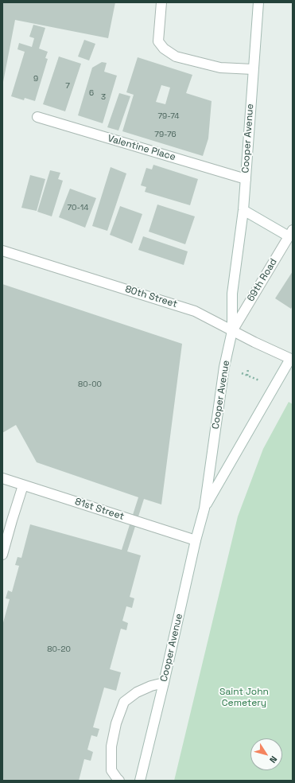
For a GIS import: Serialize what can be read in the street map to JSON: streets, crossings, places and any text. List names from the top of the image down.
{
  "streets": {
    "main road": [
      "Cooper Avenue",
      "Valentine Place",
      "69th Road",
      "80th Street",
      "81st Street"
    ]
  },
  "crossings": [
    ["Cooper Avenue", "Valentine Place"],
    ["Cooper Avenue", "69th Road"],
    ["Cooper Avenue", "80th Street"],
    ["Cooper Avenue", "81st Street"],
    ["69th Road", "80th Street"]
  ],
  "parks": ["Saint John Cemetery"],
  "house_numbers": [
    "9",
    "7",
    "6",
    "3",
    "79-74",
    "79-76",
    "70-14",
    "80-00",
    "80-20"
  ],
  "north": "bottom right"
}
